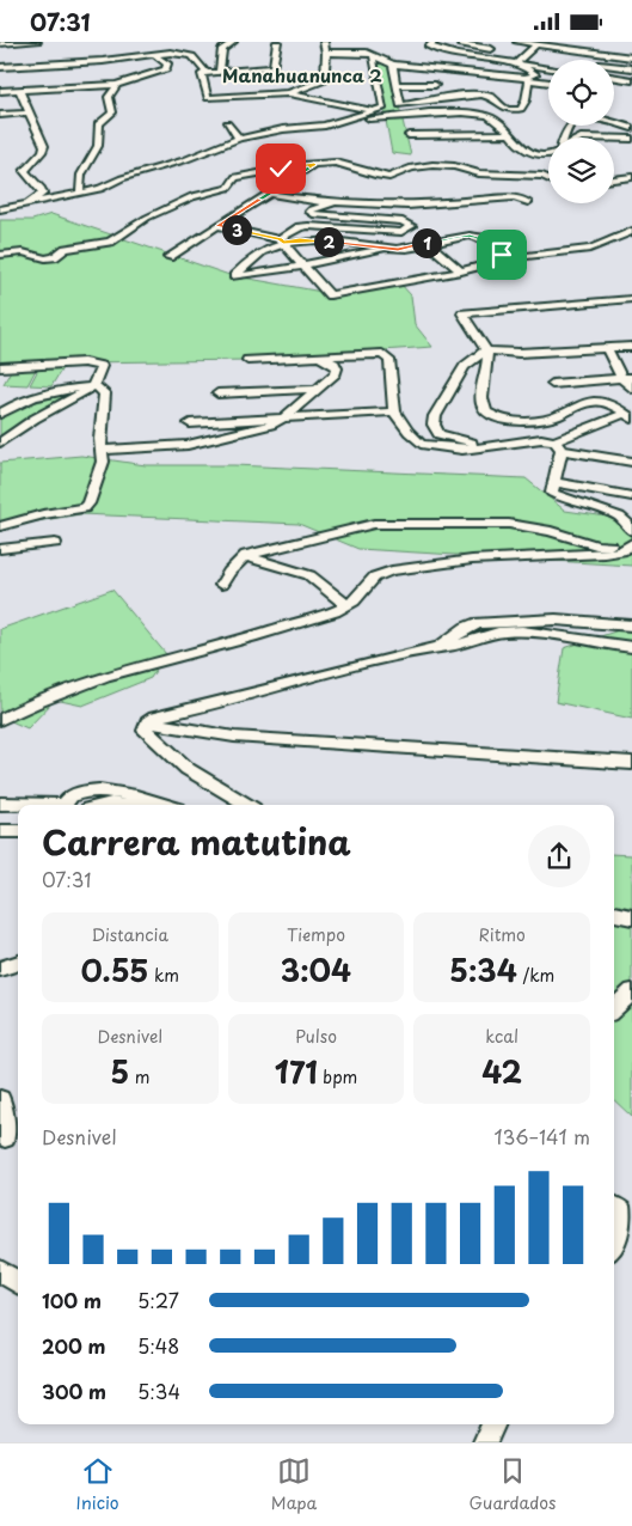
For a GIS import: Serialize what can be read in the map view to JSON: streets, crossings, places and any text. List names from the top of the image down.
{
  "districts": ["Manahuanunca 2"],
  "page": {
    "status": "07:31",
    "pins": ["3", "2", "1"],
    "heading": ["Carrera matutina", "07:31"],
    "stats": [
      ["Distancia", "0.55 km"],
      ["Tiempo", "3:04"],
      ["Ritmo", "5:34 /km"],
      ["Desnivel", "5 m"],
      ["Pulso", "171 bpm"],
      ["kcal", "42"]
    ],
    "chart": ["Desnivel", "136–141 m"],
    "list": [
      {
        "name": "100 m",
        "note": "5:27"
      },
      {
        "name": "200 m",
        "note": "5:48"
      },
      {
        "name": "300 m",
        "note": "5:34"
      }
    ],
    "tabs": ["Inicio", "Mapa", "Guardados"]
  }
}
